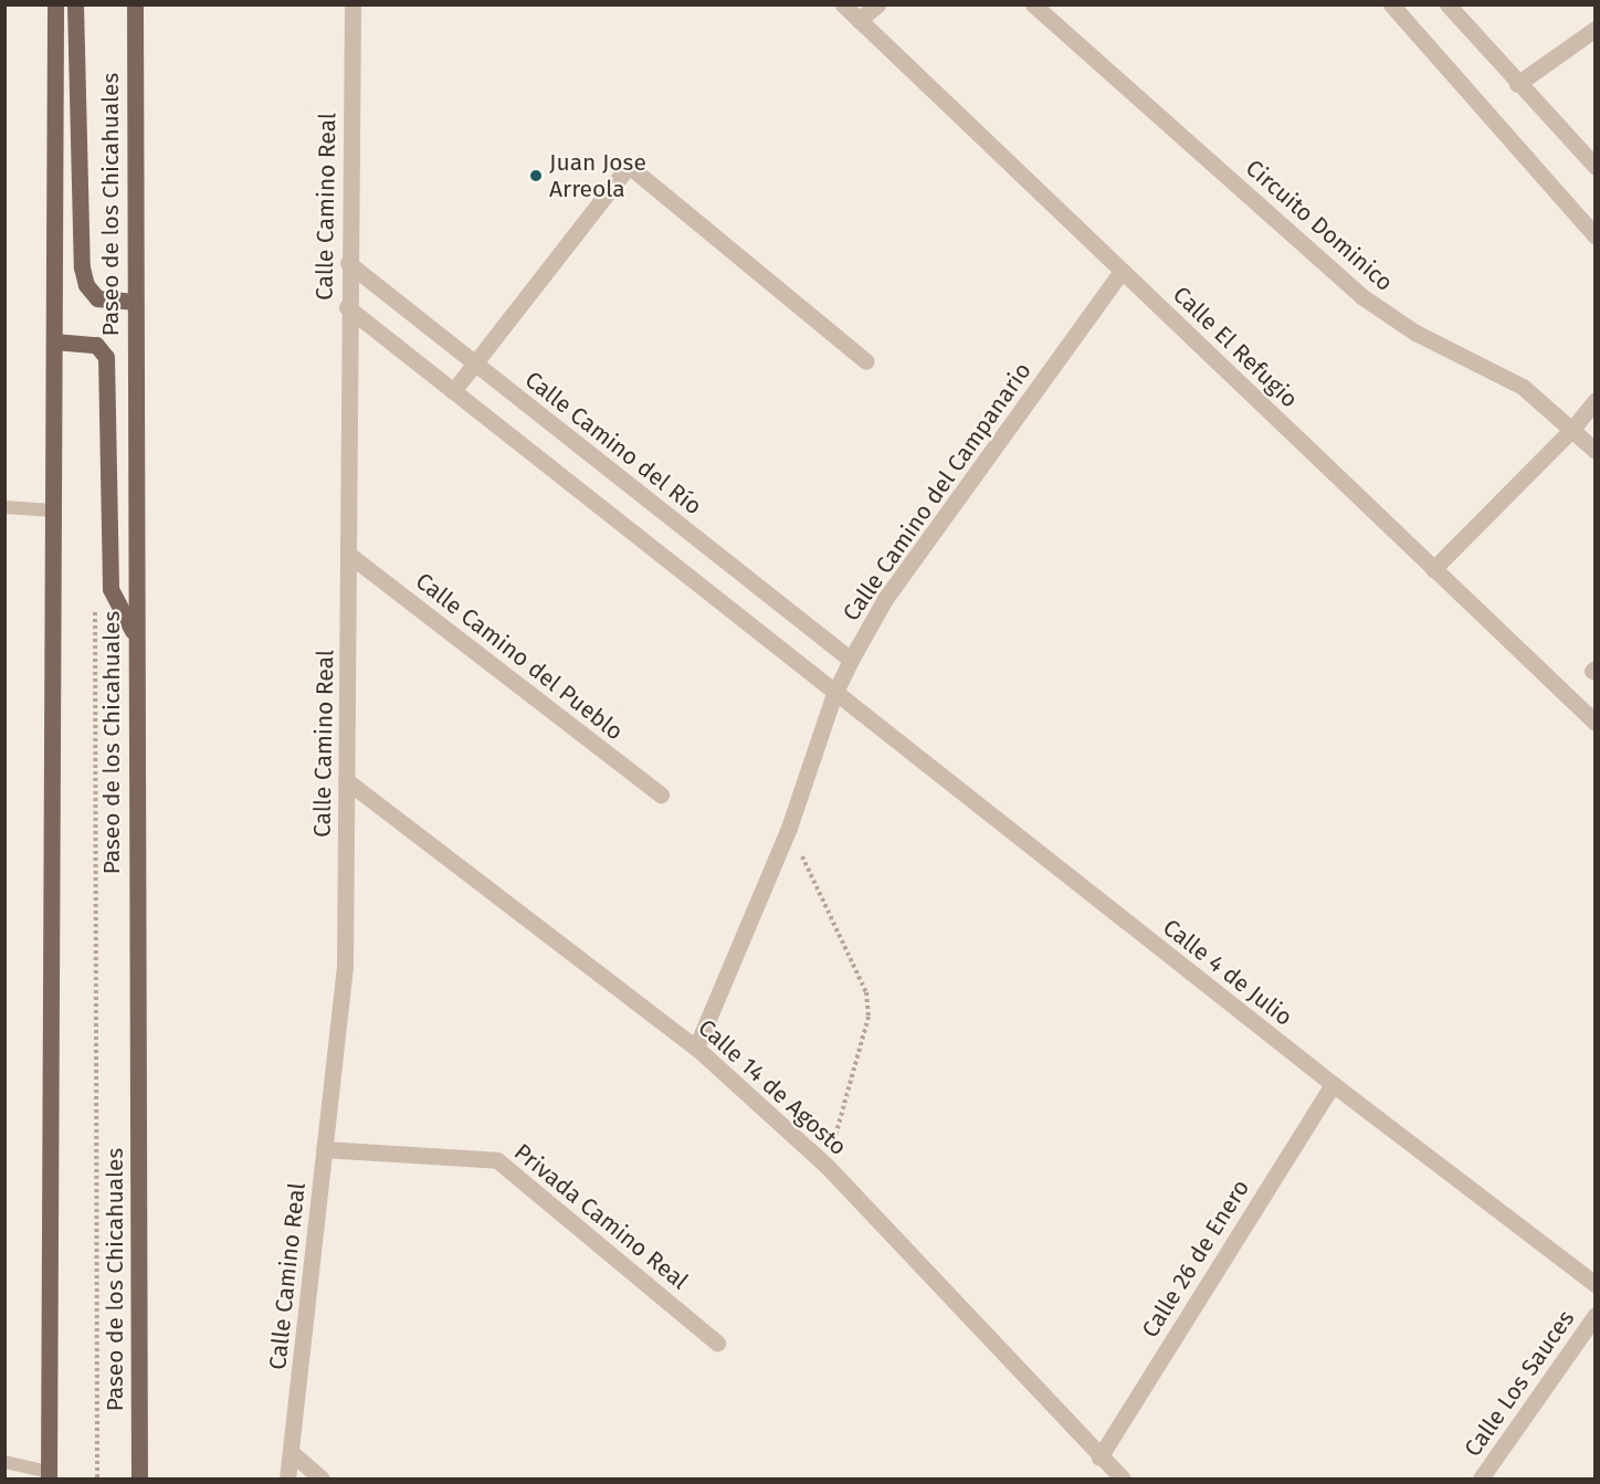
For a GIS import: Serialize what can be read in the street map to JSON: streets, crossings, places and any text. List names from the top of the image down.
{
  "streets": {
    "main road": ["Paseo de los Chicahuales"],
    "street": [
      "Calle Camino Real",
      "Circuito Dominico",
      "Calle El Refugio",
      "Calle Camino del Río",
      "Calle Camino del Campanario",
      "Calle Camino del Pueblo",
      "Calle 4 de Julio",
      "Calle 14 de Agosto",
      "Privada Camino Real",
      "Calle 26 de Enero",
      "Calle Los Sauces"
    ]
  },
  "crossings": [
    ["Calle Camino Real", "Calle Camino del Río"],
    ["Calle Camino Real", "Calle Camino del Pueblo"],
    ["Calle Camino Real", "Calle 14 de Agosto"],
    ["Calle Camino Real", "Privada Camino Real"],
    ["Calle El Refugio", "Calle Camino del Campanario"],
    ["Calle Camino del Río", "Calle Camino del Campanario"],
    ["Calle Camino del Campanario", "Calle 4 de Julio"],
    ["Calle Camino del Campanario", "Calle 14 de Agosto"],
    ["Calle 4 de Julio", "Calle 26 de Enero"],
    ["Calle 14 de Agosto", "Calle 26 de Enero"]
  ],
  "places": ["Juan Jose Arreola"]
}
